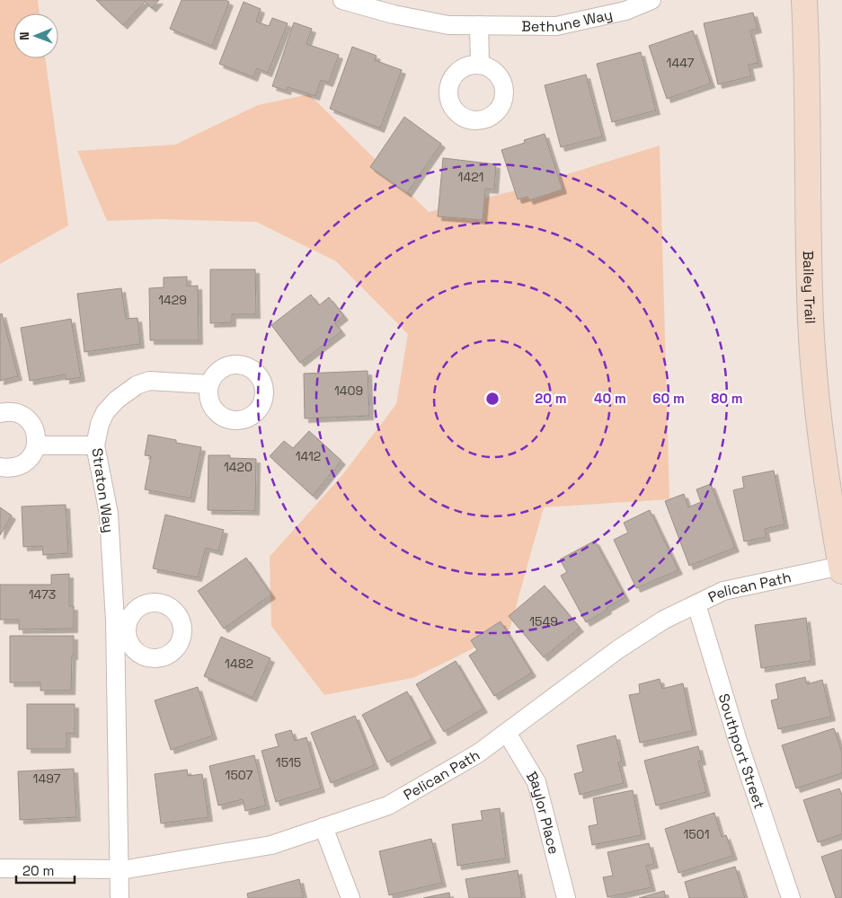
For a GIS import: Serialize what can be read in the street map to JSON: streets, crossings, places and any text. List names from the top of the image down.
{
  "streets": {
    "street": [
      "Bethune Way",
      "Bailey Trail",
      "Straton Way",
      "Pelican Path",
      "Southport Street",
      "Baylor Place"
    ]
  },
  "crossings": [
    ["Bailey Trail", "Pelican Path"],
    ["Straton Way", "Pelican Path"],
    ["Pelican Path", "Southport Street"],
    ["Pelican Path", "Baylor Place"]
  ],
  "house_numbers": [
    "1447",
    "1421",
    "1429",
    "1409",
    "1412",
    "1420",
    "1473",
    "1549",
    "1482",
    "1515",
    "1507",
    "1497",
    "1501"
  ],
  "scale_bar": "20 m",
  "north": "left",
  "rings": [
    "20 m",
    "40 m",
    "60 m",
    "80 m"
  ]
}
